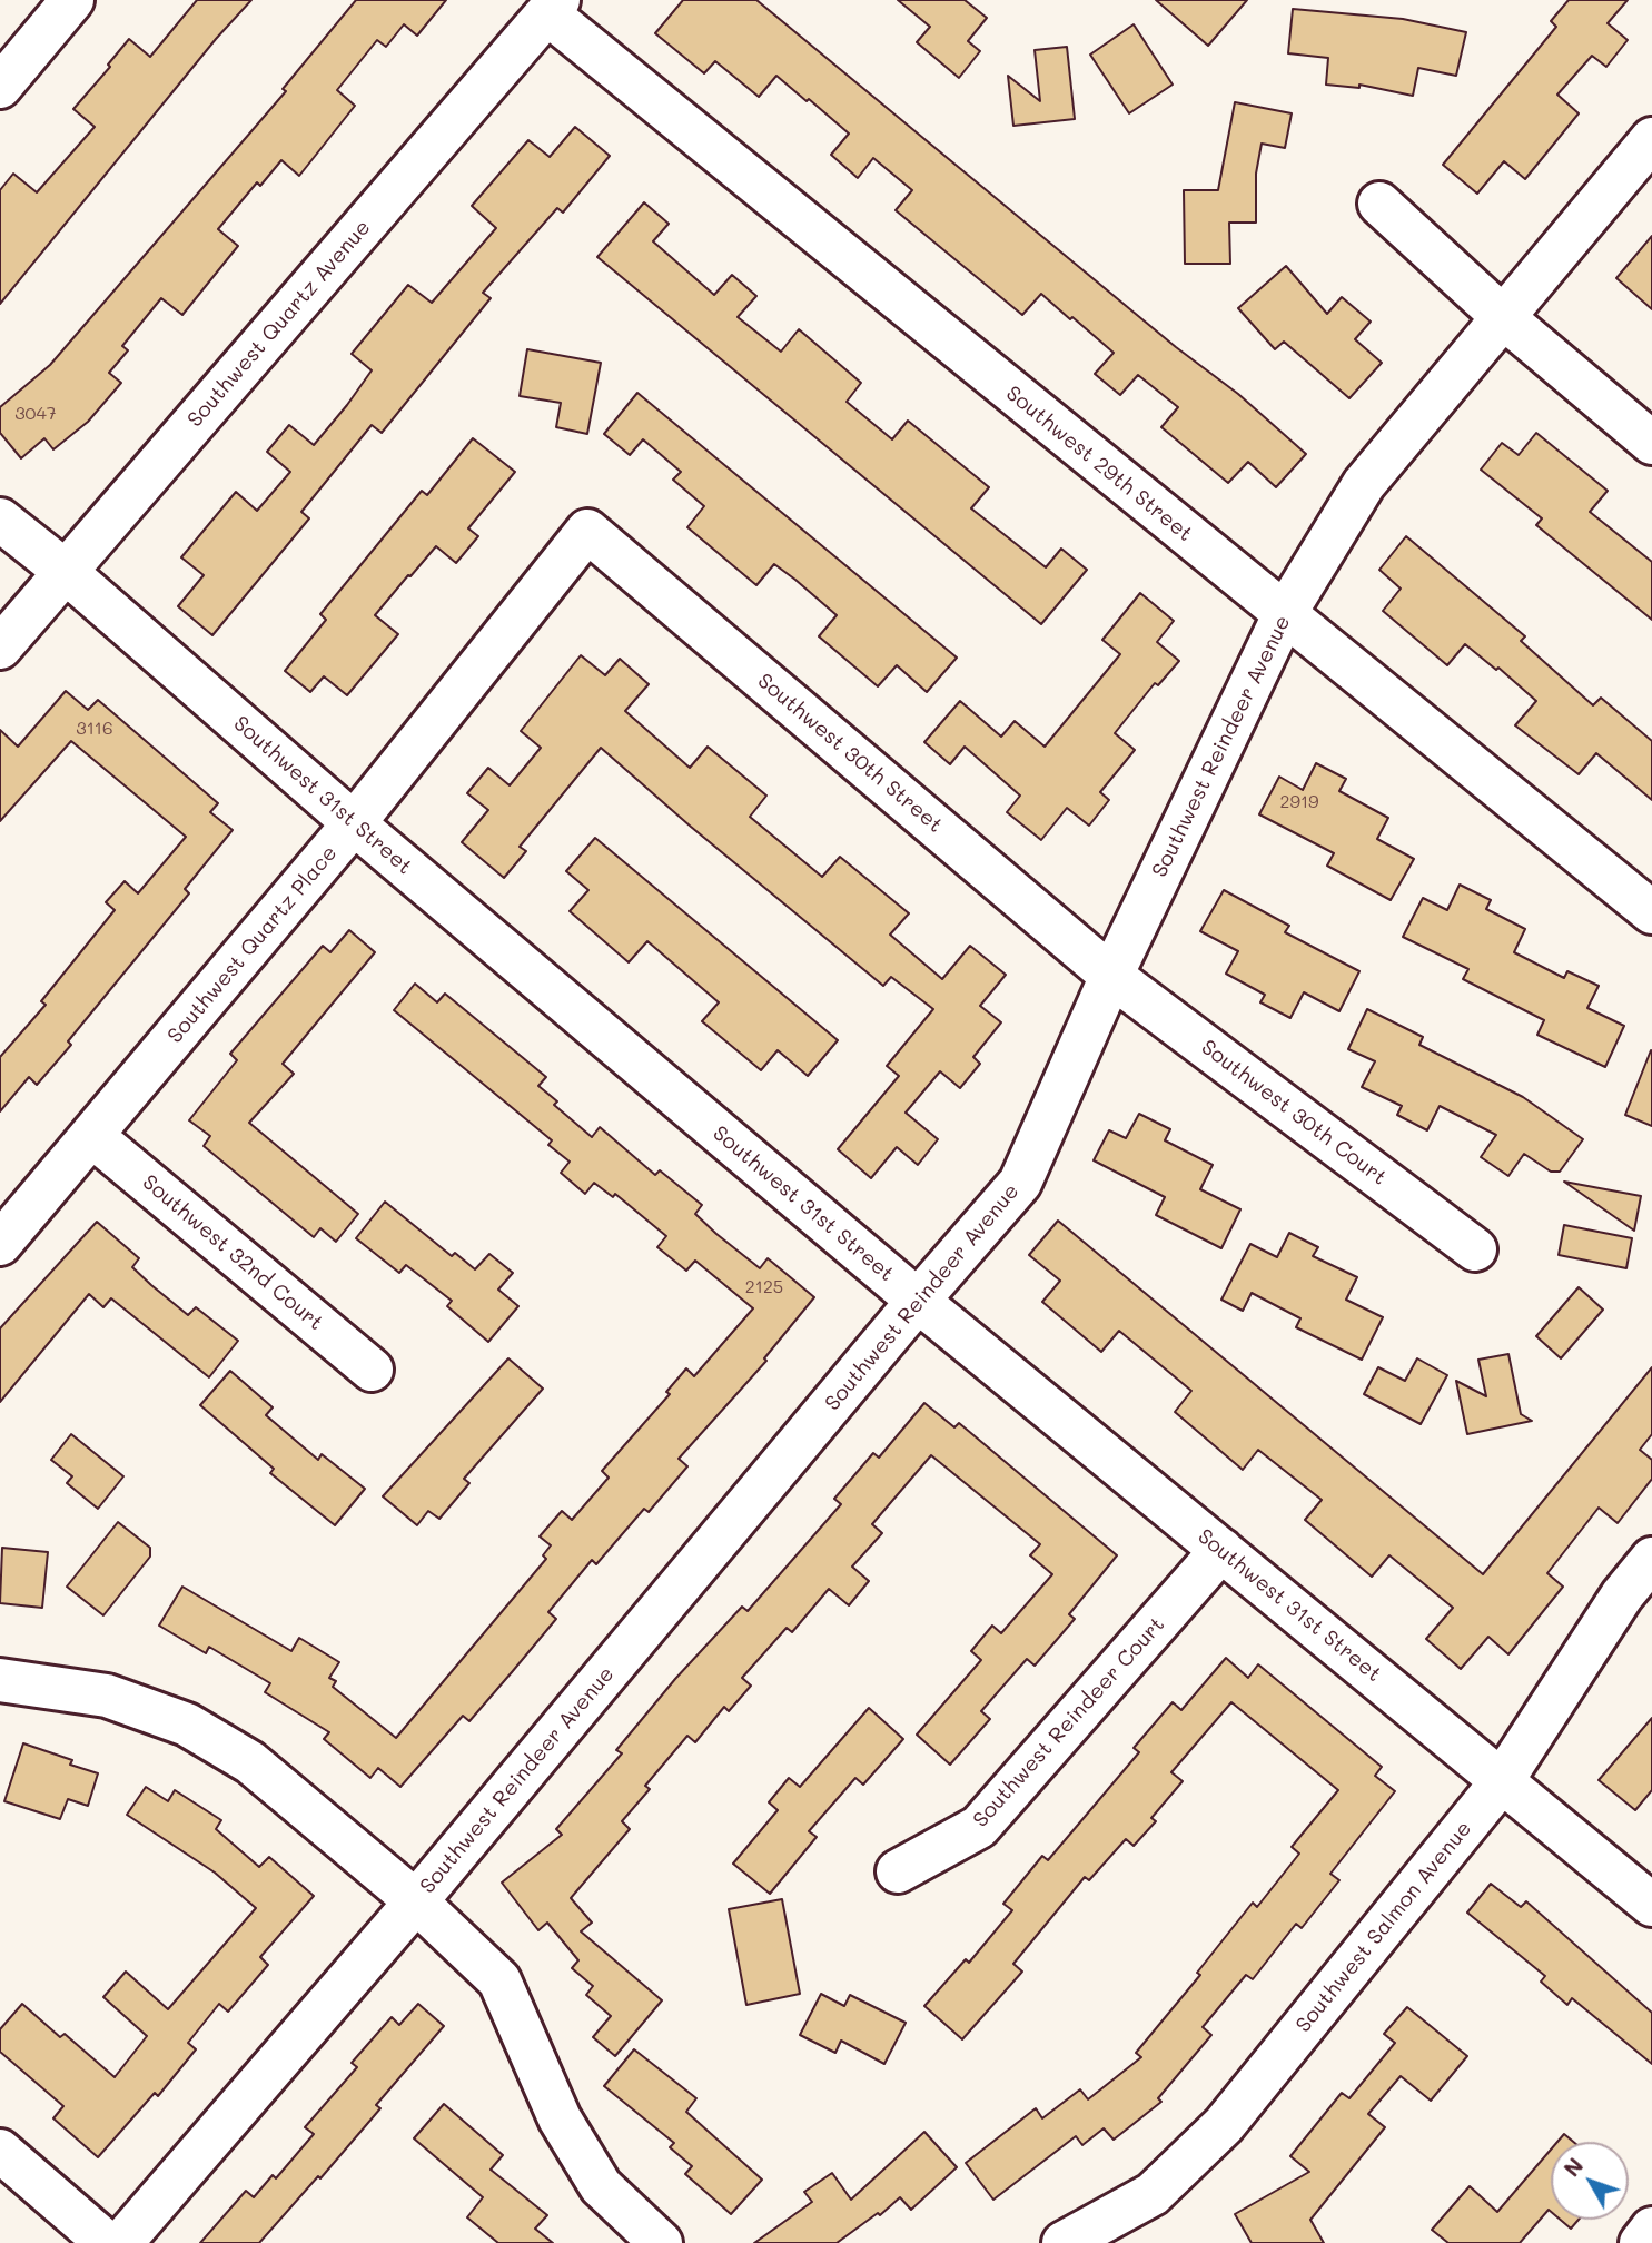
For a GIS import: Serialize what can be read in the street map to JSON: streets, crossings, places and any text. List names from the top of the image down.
{
  "streets": {
    "street": [
      "Southwest Quartz Avenue",
      "Southwest 29th Street",
      "Southwest Reindeer Avenue",
      "Southwest 30th Street",
      "Southwest 31st Street",
      "Southwest Quartz Place",
      "Southwest 30th Court",
      "Southwest 32nd Court",
      "Southwest Reindeer Court",
      "Southwest Salmon Avenue"
    ]
  },
  "crossings": [
    ["Southwest Quartz Avenue", "Southwest 29th Street"],
    ["Southwest Quartz Avenue", "Southwest 31st Street"],
    ["Southwest 29th Street", "Southwest Reindeer Avenue"],
    ["Southwest Reindeer Avenue", "Southwest 30th Street"],
    ["Southwest Reindeer Avenue", "Southwest 31st Street"],
    ["Southwest Reindeer Avenue", "Southwest 30th Court"],
    ["Southwest 30th Street", "Southwest Quartz Place"],
    ["Southwest 30th Street", "Southwest 30th Court"],
    ["Southwest 31st Street", "Southwest Quartz Place"],
    ["Southwest 31st Street", "Southwest Reindeer Court"],
    ["Southwest 31st Street", "Southwest Salmon Avenue"],
    ["Southwest Quartz Place", "Southwest 32nd Court"]
  ],
  "house_numbers": [
    "3047",
    "3116",
    "2919",
    "2125"
  ],
  "north": "top left"
}
